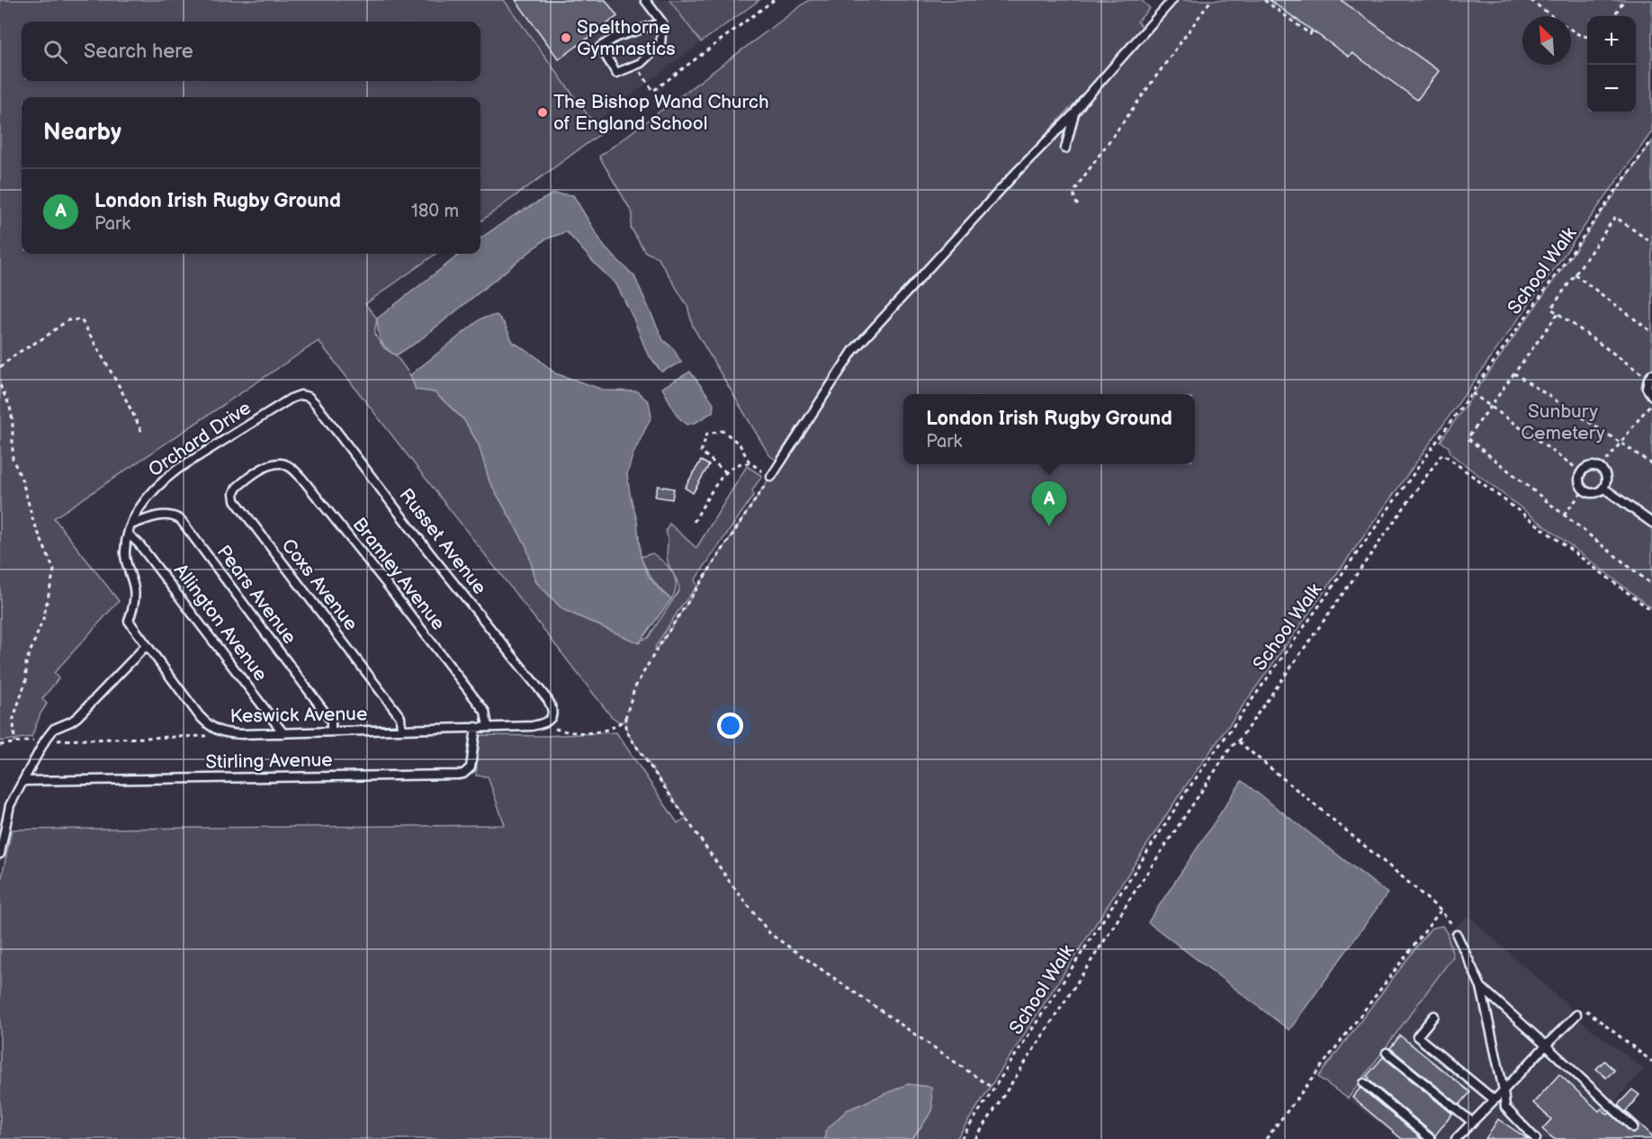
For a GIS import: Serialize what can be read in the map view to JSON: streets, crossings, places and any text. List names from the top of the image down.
{
  "streets": {
    "lane": [
      "Orchard Drive",
      "Russet Avenue",
      "Bramley Avenue",
      "Coxs Avenue",
      "Pears Avenue",
      "Allington Avenue",
      "Keswick Avenue",
      "Stirling Avenue"
    ],
    "path": ["School Walk"]
  },
  "crossings": [
    ["Orchard Drive", "Russet Avenue"],
    ["Orchard Drive", "Pears Avenue"],
    ["Orchard Drive", "Keswick Avenue"],
    ["Russet Avenue", "Keswick Avenue"],
    ["Bramley Avenue", "Coxs Avenue"],
    ["Bramley Avenue", "Keswick Avenue"],
    ["Coxs Avenue", "Keswick Avenue"],
    ["Pears Avenue", "Keswick Avenue"],
    ["Allington Avenue", "Keswick Avenue"],
    ["Keswick Avenue", "Stirling Avenue"]
  ],
  "parks": ["Sunbury Cemetery"],
  "places": ["Spelthorne Gymnastics", "The Bishop Wand Church of England School"],
  "north": "top left",
  "page": {
    "map_buttons": ["+", "−"],
    "search": "Search here",
    "heading": "Nearby",
    "list": [
      {
        "mark": "A",
        "name": "London Irish Rugby Ground",
        "note": "Park",
        "value": "180 m"
      }
    ],
    "popup": ["London Irish Rugby Ground", "Park"],
    "pins": "A"
  }
}
